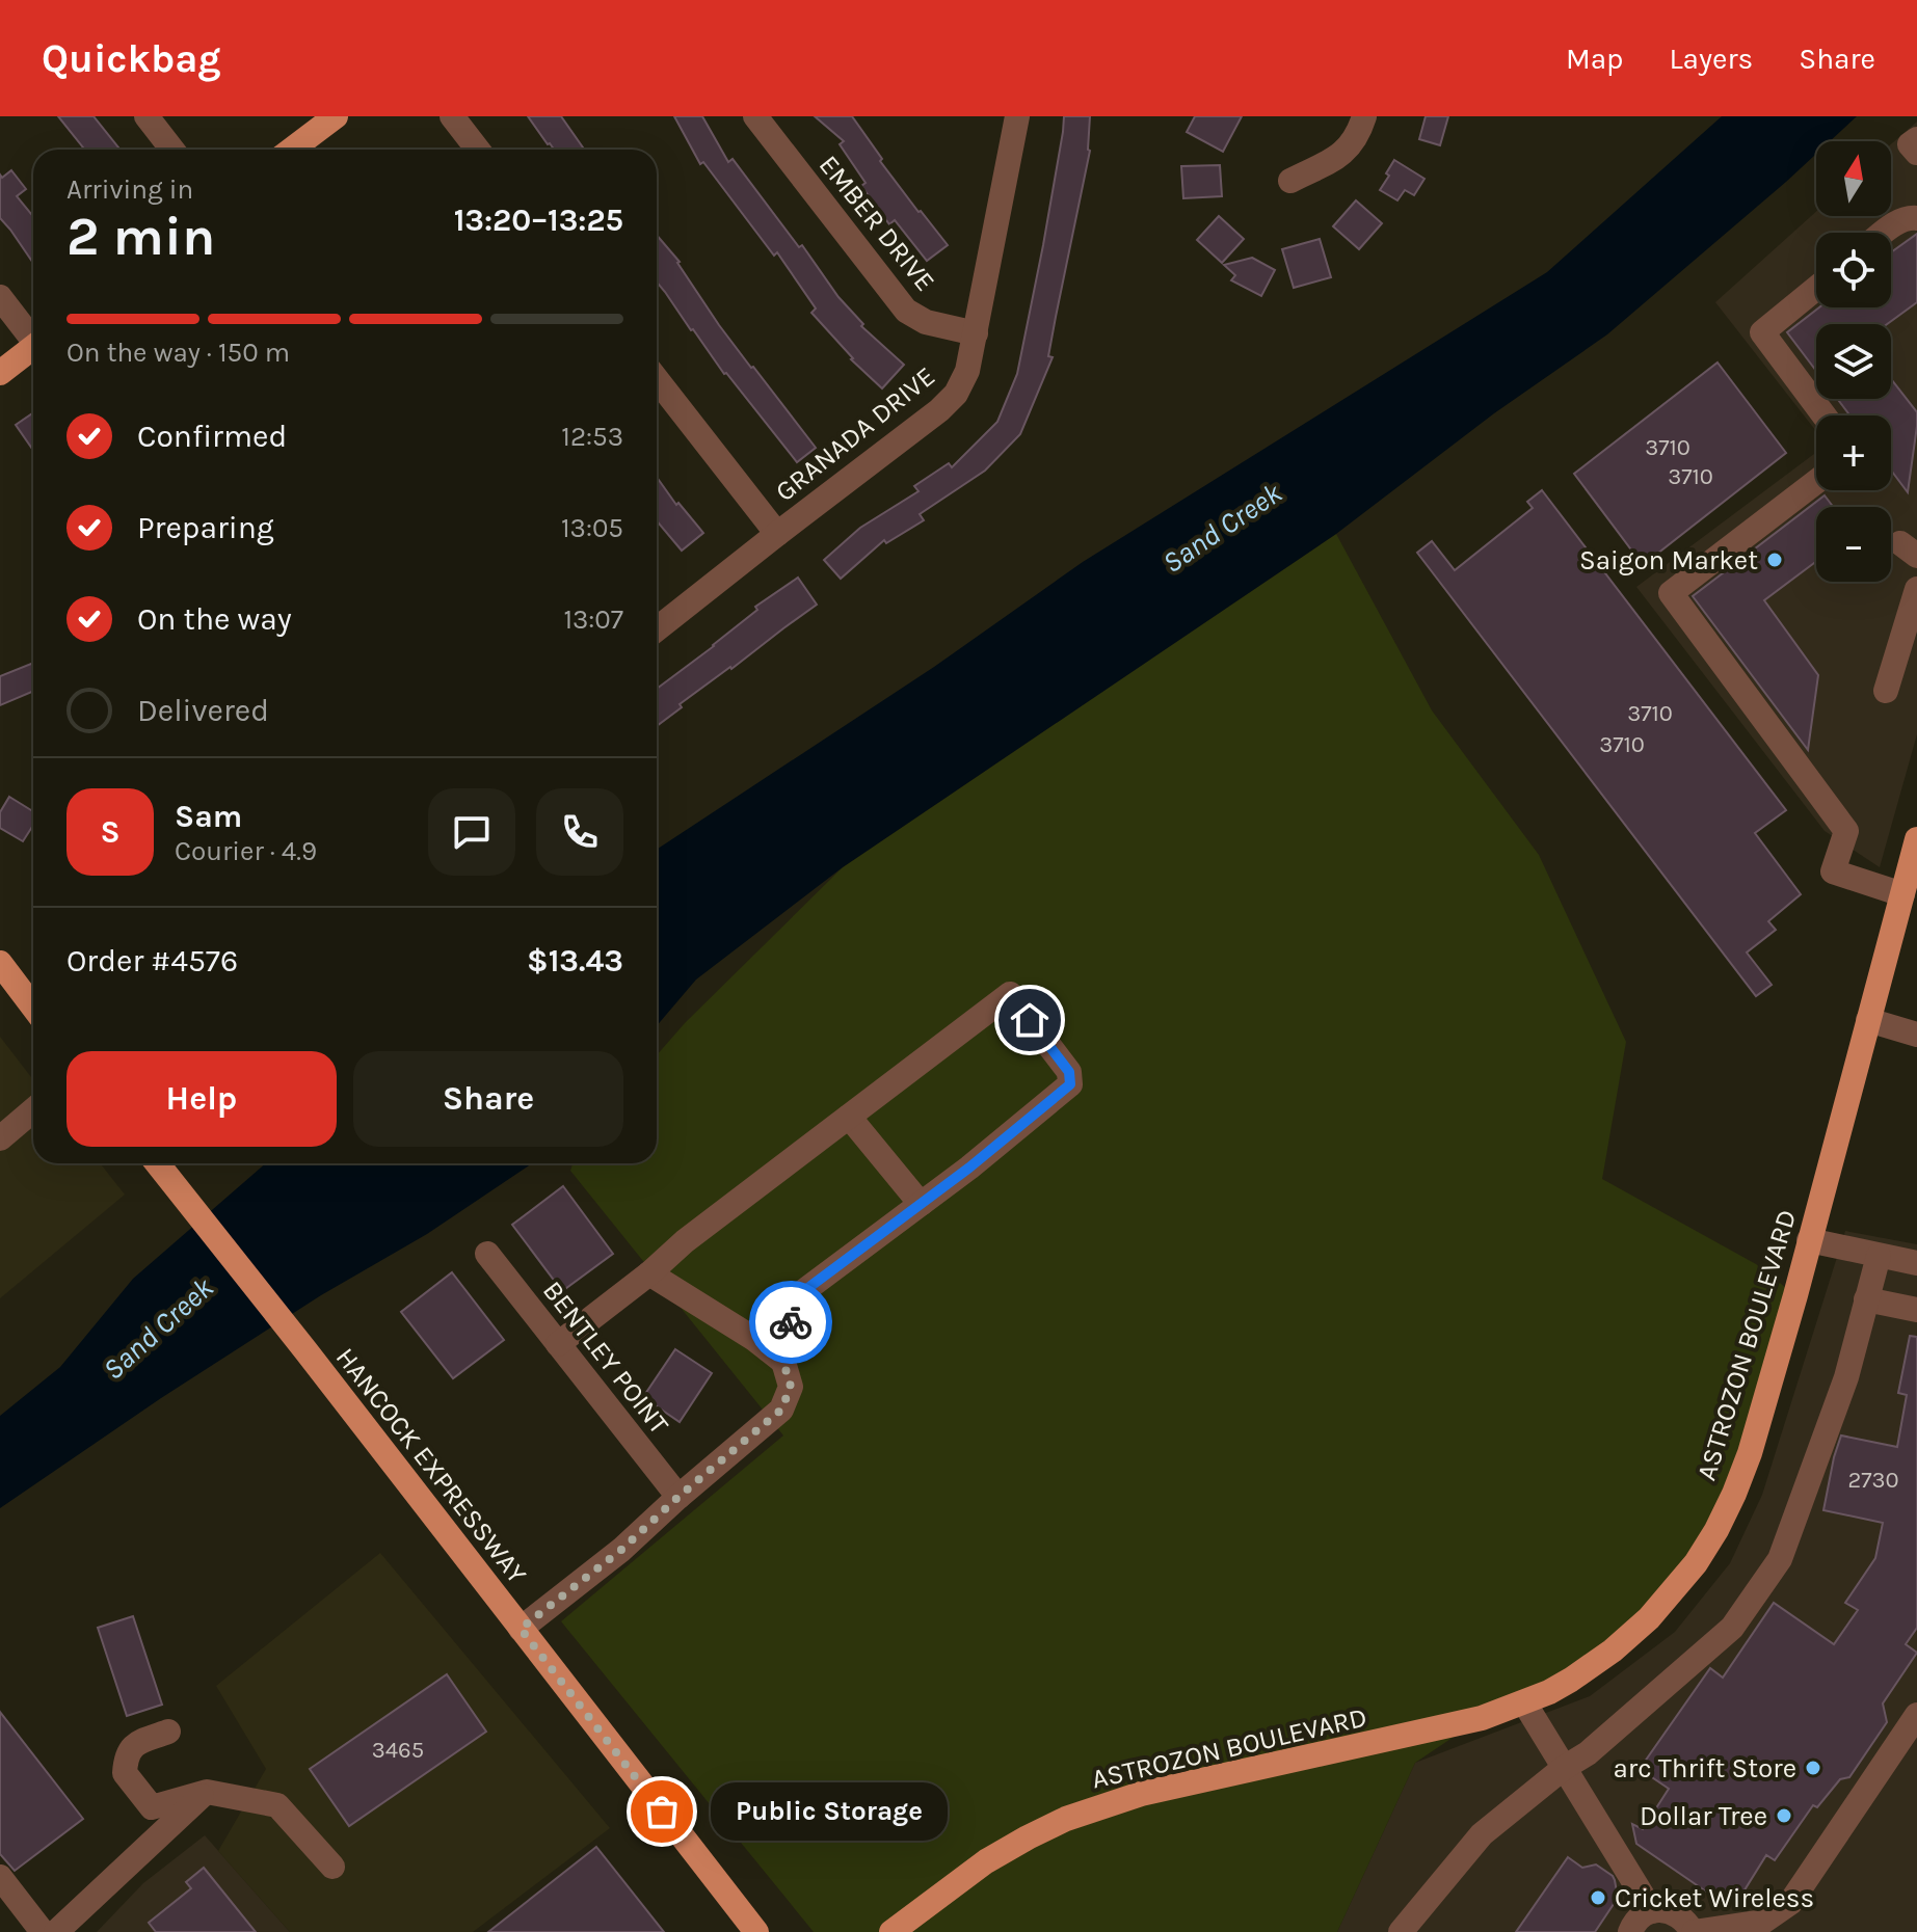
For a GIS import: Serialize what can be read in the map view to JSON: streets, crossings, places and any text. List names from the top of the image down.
{
  "streets": {
    "main road": ["ASTROZON BOULEVARD", "HANCOCK EXPRESSWAY"],
    "street": ["EMBER DRIVE", "GRANADA DRIVE", "BENTLEY POINT"]
  },
  "crossings": [
    ["EMBER DRIVE", "GRANADA DRIVE"]
  ],
  "water": ["Sand Creek"],
  "places": [
    "Saigon Market",
    "arc Thrift Store",
    "Public Storage",
    "Dollar Tree",
    "Cricket Wireless"
  ],
  "house_numbers": [
    "3710",
    "3710",
    "3710",
    "3710",
    "2730",
    "3465"
  ],
  "north": "top",
  "page": {
    "header": "Quickbag",
    "nav": ["Map", "Layers", "Share"],
    "map_buttons": ["+", "−"],
    "heading": ["2 min", "Arriving in", "13:20–13:25"],
    "panel": [
      "Sam",
      "Courier · 4.9",
      "Order #4576",
      "$13.43"
    ],
    "bar": "On the way · 150 m",
    "list": [
      ["Confirmed", "12:53"],
      ["Preparing", "13:05"],
      ["On the way", "13:07"],
      "Delivered"
    ],
    "round": "S",
    "buttons": ["Help", "Share"],
    "bubble": "Public Storage"
  }
}
